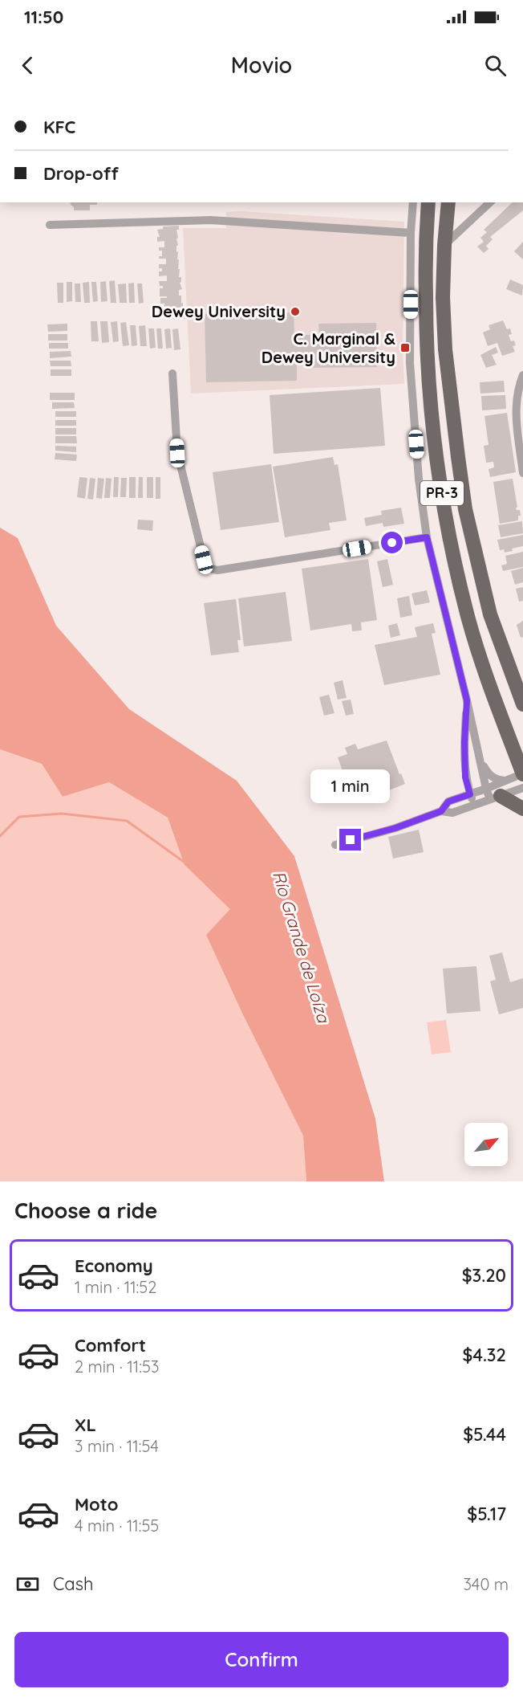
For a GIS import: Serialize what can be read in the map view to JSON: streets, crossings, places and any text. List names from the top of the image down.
{
  "streets": {
    "main road": ["PR-3"]
  },
  "water": ["Río Grande de Loíza"],
  "places": {
    "other": ["Dewey University"],
    "transit": ["C. Marginal & Dewey University"]
  },
  "north": "top right",
  "page": {
    "status": "11:50",
    "header": "Movio",
    "banner": ["KFC", "Drop-off"],
    "bubble": "1 min",
    "heading": "Choose a ride",
    "list": [
      {
        "name": "Economy",
        "note": "1 min · 11:52",
        "value": "$3.20"
      },
      {
        "name": "Comfort",
        "note": "2 min · 11:53",
        "value": "$4.32"
      },
      {
        "name": "XL",
        "note": "3 min · 11:54",
        "value": "$5.44"
      },
      {
        "name": "Moto",
        "note": "4 min · 11:55",
        "value": "$5.17"
      }
    ],
    "pay": ["Cash", "340 m"],
    "buttons": "Confirm"
  }
}
